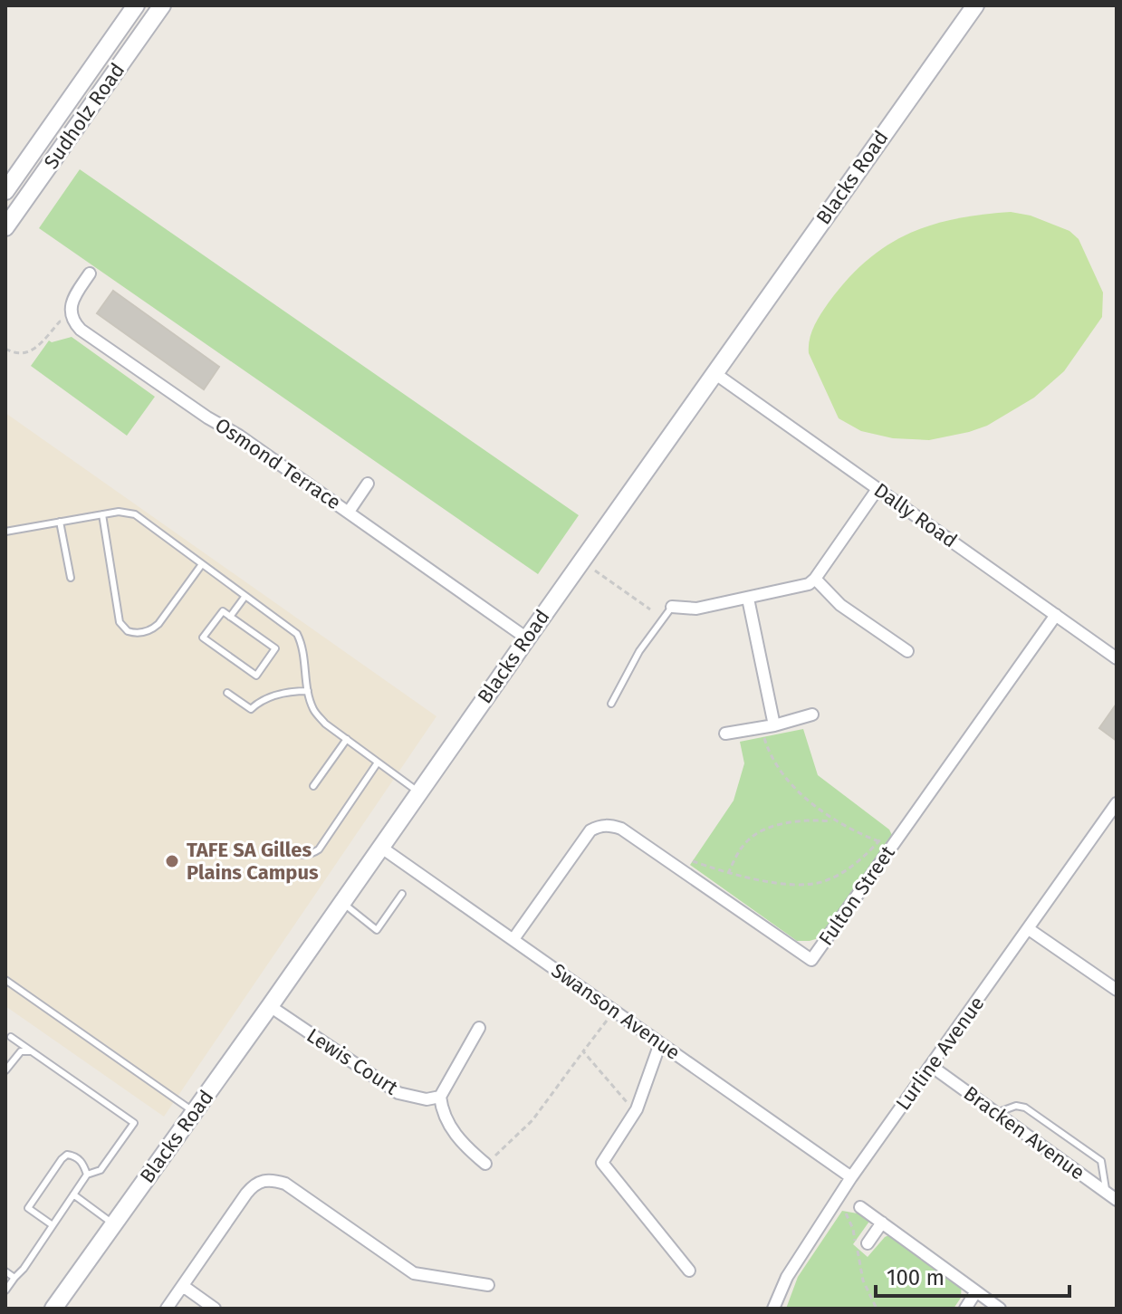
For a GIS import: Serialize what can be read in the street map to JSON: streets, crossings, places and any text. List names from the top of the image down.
{
  "streets": {
    "street": [
      "Sudholz Road",
      "Blacks Road",
      "Osmond Terrace",
      "Dally Road",
      "Fulton Street",
      "Swanson Avenue",
      "Lurline Avenue",
      "Lewis Court",
      "Bracken Avenue"
    ]
  },
  "crossings": [
    ["Blacks Road", "Osmond Terrace"],
    ["Blacks Road", "Dally Road"],
    ["Blacks Road", "Swanson Avenue"],
    ["Blacks Road", "Lewis Court"],
    ["Dally Road", "Fulton Street"],
    ["Fulton Street", "Swanson Avenue"],
    ["Swanson Avenue", "Lurline Avenue"],
    ["Lurline Avenue", "Bracken Avenue"]
  ],
  "places": ["TAFE SA Gilles Plains Campus"],
  "scale_bar": "100 m"
}
